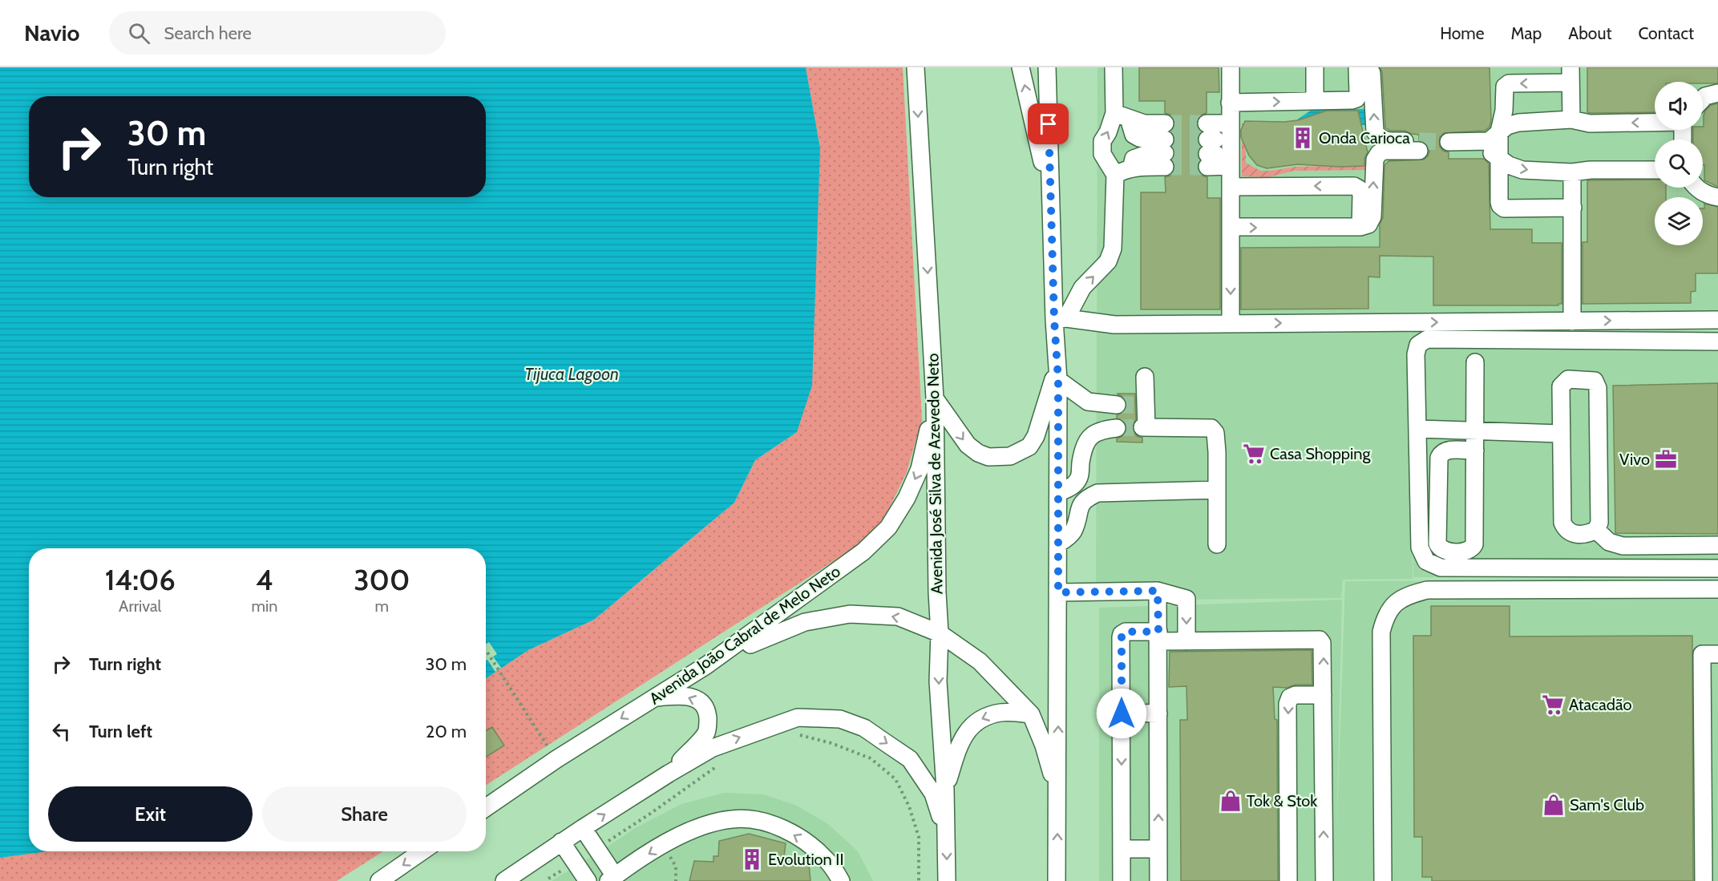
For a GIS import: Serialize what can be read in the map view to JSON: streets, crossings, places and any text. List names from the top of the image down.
{
  "streets": {
    "street": ["Avenida José Silva de Azevedo Neto", "Avenida João Cabral de Melo Neto"]
  },
  "crossings": [
    ["Avenida José Silva de Azevedo Neto", "Avenida João Cabral de Melo Neto"]
  ],
  "one_way": ["Avenida João Cabral de Melo Neto"],
  "water": ["Tijuca Lagoon"],
  "places": {
    "building": ["Onda Carioca", "Evolution II"],
    "supermarket": ["Casa Shopping", "Atacadão"],
    "office": ["Vivo"],
    "shop": ["Tok & Stok", "Sam's Club"]
  },
  "page": {
    "header": "Navio",
    "search": "Search here",
    "nav": [
      "Home",
      "Map",
      "About",
      "Contact"
    ],
    "turn": ["30 m", "Turn right"],
    "eta": [
      "14:06",
      "Arrival",
      "4",
      "min",
      "300",
      "m"
    ],
    "list": [
      {
        "name": "Turn right",
        "value": "30 m"
      },
      {
        "name": "Turn left",
        "value": "20 m"
      }
    ],
    "buttons": ["Exit", "Share"]
  }
}
